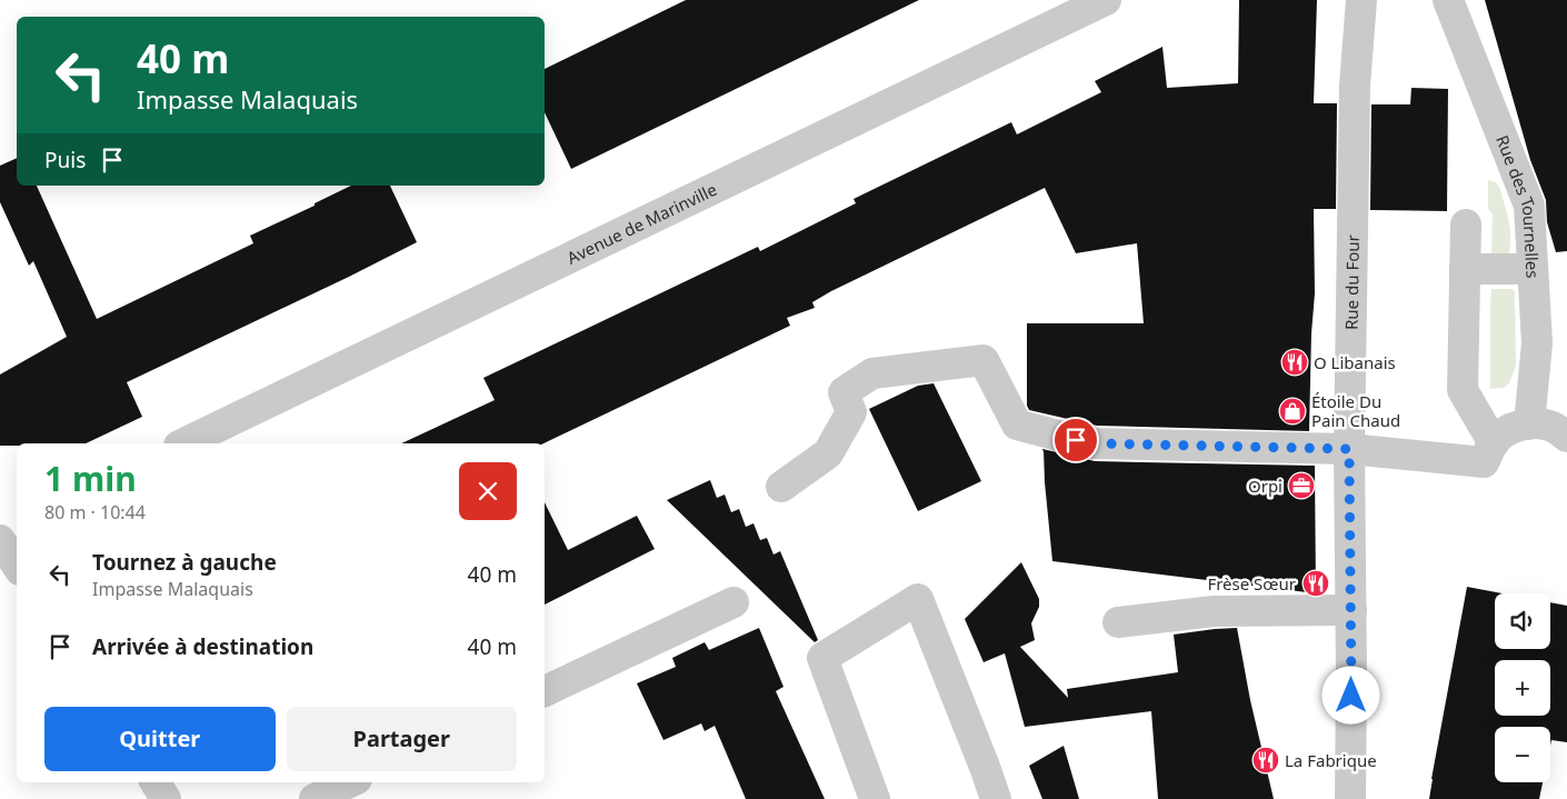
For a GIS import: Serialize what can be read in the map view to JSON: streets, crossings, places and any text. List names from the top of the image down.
{
  "streets": {
    "street": ["Rue des Tournelles", "Avenue de Marinville", "Rue du Four"]
  },
  "places": {
    "restaurant": ["O Libanais", "Frèse Sœur", "La Fabrique"],
    "shop": ["Étoile Du Pain Chaud"],
    "office": ["Orpi"]
  },
  "page": {
    "turn": ["40 m", "Impasse Malaquais"],
    "then": "Puis",
    "heading": ["1 min", "80 m · 10:44"],
    "list": [
      {
        "name": "Tournez à gauche",
        "note": "Impasse Malaquais",
        "value": "40 m"
      },
      {
        "name": "Arrivée à destination",
        "value": "40 m"
      }
    ],
    "map_buttons": ["+", "−"],
    "buttons": ["Quitter", "Partager"]
  }
}
